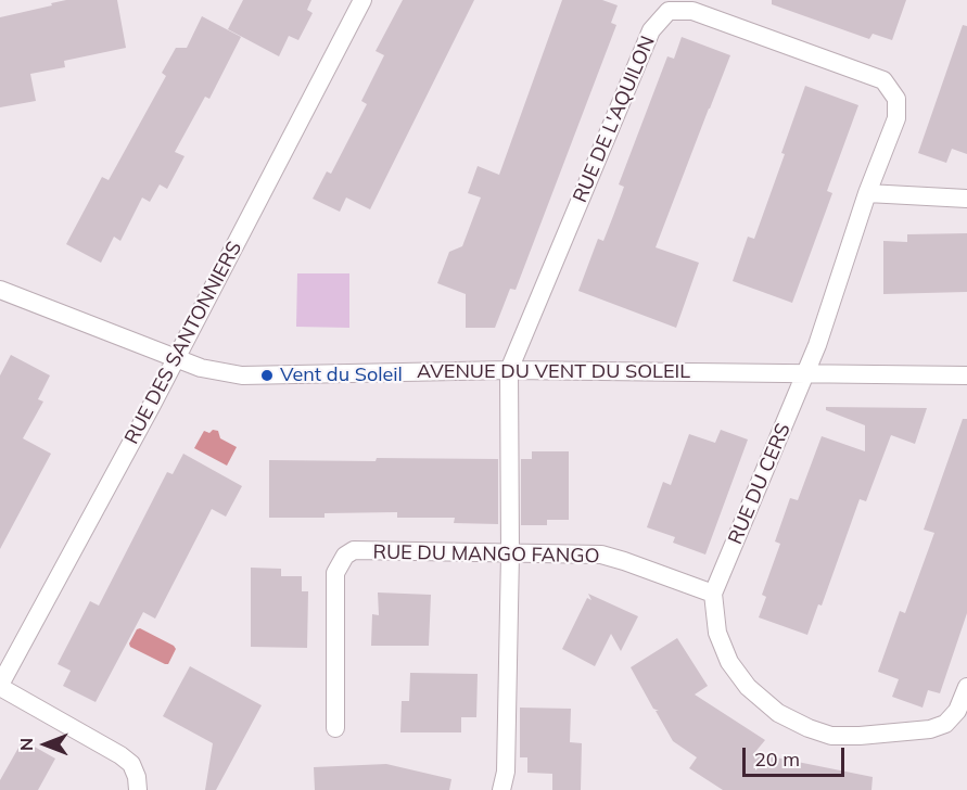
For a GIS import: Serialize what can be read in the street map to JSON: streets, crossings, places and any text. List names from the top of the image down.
{
  "streets": {
    "street": [
      "RUE DE L'AQUILON",
      "RUE DES SANTONNIERS",
      "AVENUE DU VENT DU SOLEIL",
      "RUE DU CERS",
      "RUE DU MANGO FANGO"
    ]
  },
  "crossings": [
    ["RUE DE L'AQUILON", "AVENUE DU VENT DU SOLEIL"],
    ["RUE DE L'AQUILON", "RUE DU CERS"],
    ["RUE DES SANTONNIERS", "AVENUE DU VENT DU SOLEIL"],
    ["AVENUE DU VENT DU SOLEIL", "RUE DU CERS"],
    ["RUE DU CERS", "RUE DU MANGO FANGO"]
  ],
  "places": ["Vent du Soleil"],
  "scale_bar": "20 m",
  "north": "left"
}
